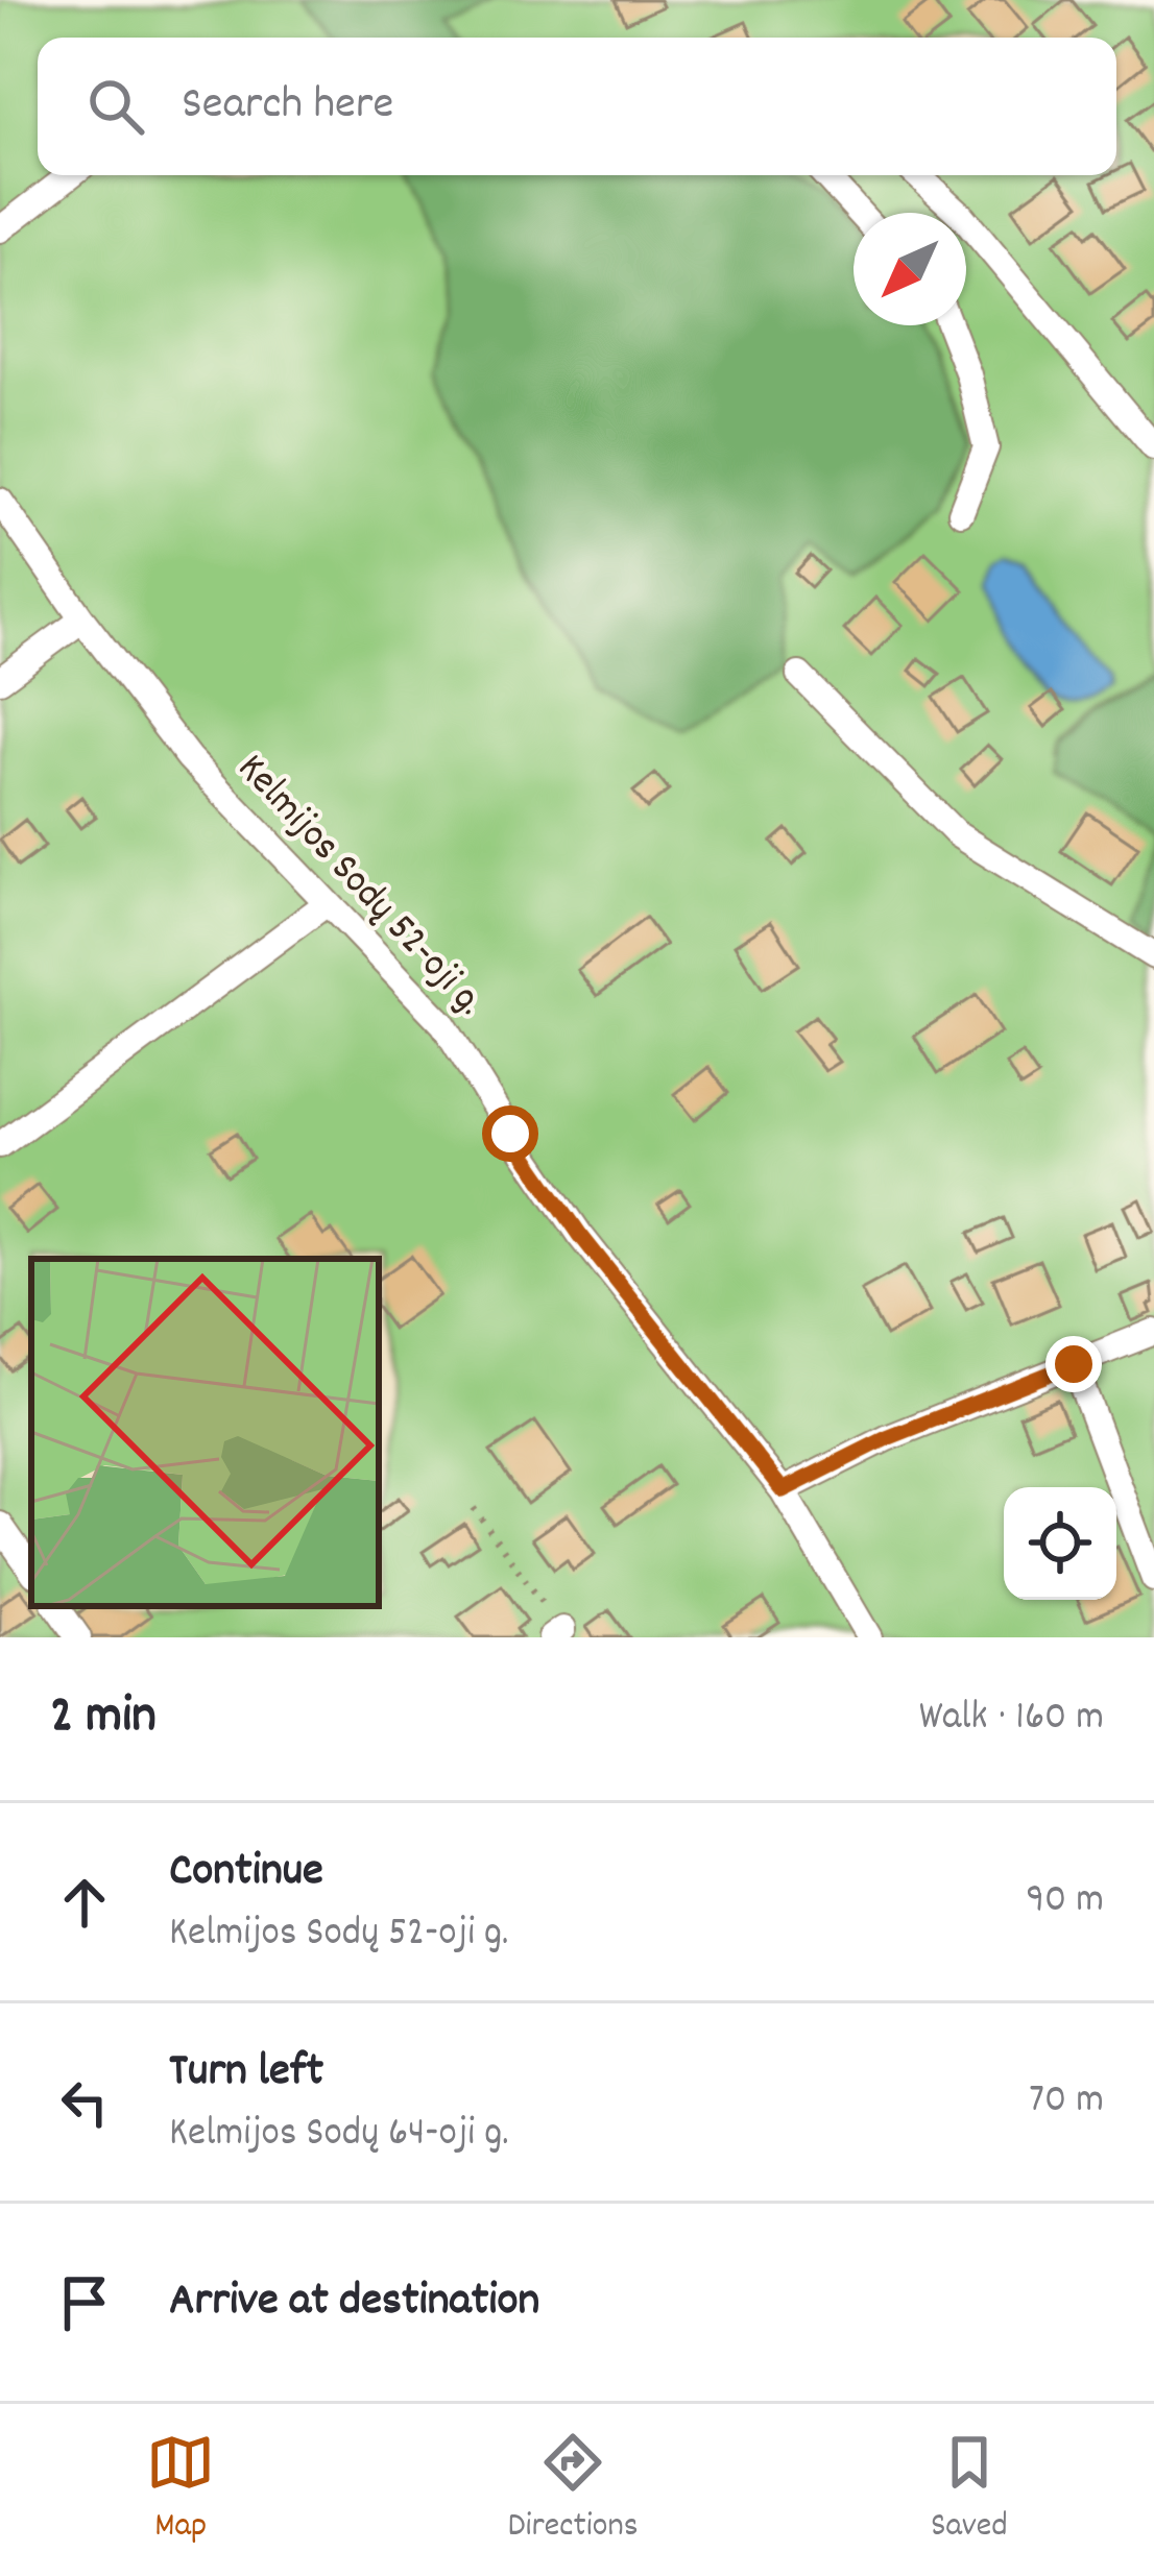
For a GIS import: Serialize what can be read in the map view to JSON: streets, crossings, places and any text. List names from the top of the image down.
{
  "streets": {
    "street": ["Kelmijos Sodų 52-oji g."]
  },
  "north": "bottom left",
  "page": {
    "search": "Search here",
    "heading": ["2 min", "Walk · 160 m"],
    "list": [
      ["Continue", "Kelmijos Sodų 52-oji g.", "90 m"],
      ["Turn left", "Kelmijos Sodų 64-oji g.", "70 m"],
      "Arrive at destination"
    ],
    "nav": ["Map", "Directions", "Saved"]
  }
}
